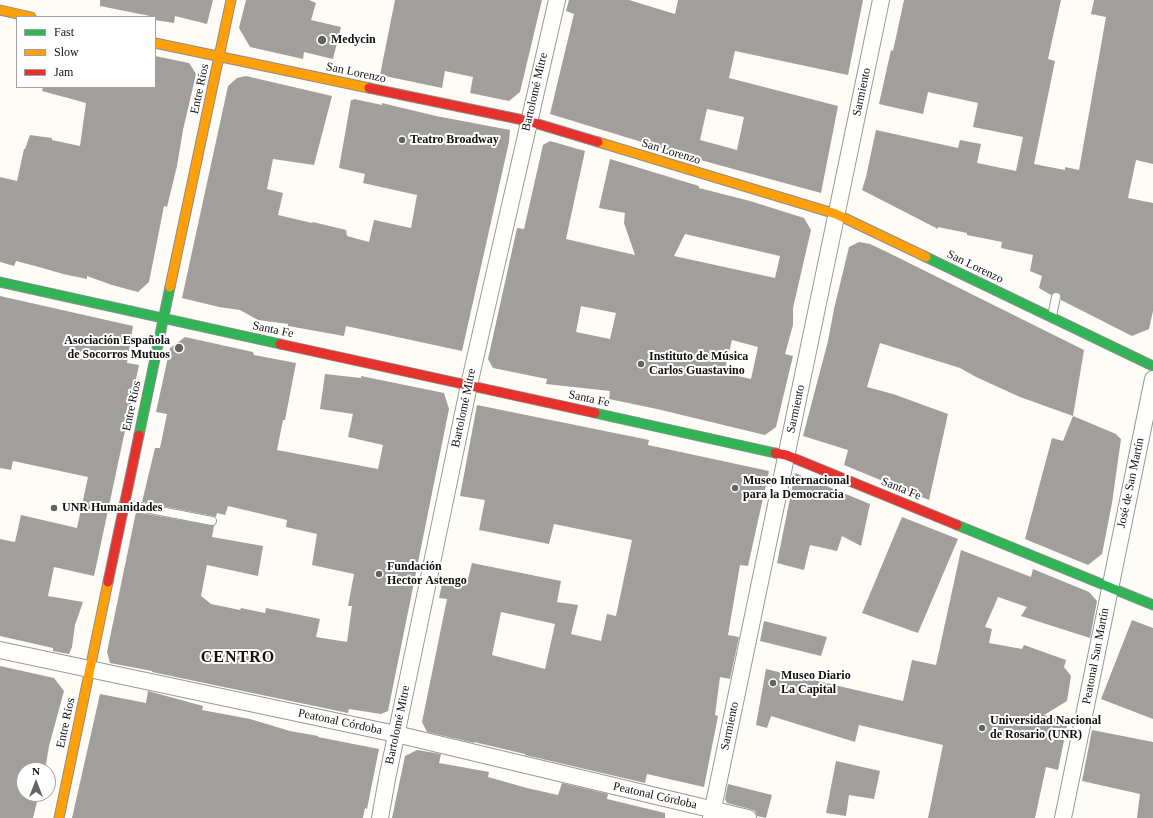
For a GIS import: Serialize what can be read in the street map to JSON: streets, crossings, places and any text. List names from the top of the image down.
{
  "streets": {
    "main road": ["San Lorenzo", "Entre Ríos", "Santa Fe"],
    "street": [
      "Bartolomé Mitre",
      "Sarmiento",
      "José de San Martín",
      "Peatonal San Martín",
      "Peatonal Córdoba"
    ]
  },
  "crossings": [
    ["San Lorenzo", "Entre Ríos"],
    ["San Lorenzo", "Bartolomé Mitre"],
    ["San Lorenzo", "Sarmiento"],
    ["Entre Ríos", "Santa Fe"],
    ["Entre Ríos", "Peatonal Córdoba"],
    ["Bartolomé Mitre", "Santa Fe"],
    ["Bartolomé Mitre", "Peatonal Córdoba"],
    ["Sarmiento", "Santa Fe"],
    ["Sarmiento", "Peatonal Córdoba"],
    ["Santa Fe", "José de San Martín"],
    ["Santa Fe", "Peatonal San Martín"],
    ["José de San Martín", "Peatonal San Martín"]
  ],
  "districts": ["CENTRO"],
  "places": [
    "Medycin",
    "Teatro Broadway",
    "Asociación Española de Socorros Mutuos",
    "Instituto de Música Carlos Guastavino",
    "Museo Internacional para la Democracia",
    "UNR Humanidades",
    "Fundación Hector Astengo",
    "Museo Diario La Capital",
    "Universidad Nacional de Rosario (UNR)"
  ],
  "legend": ["Fast", "Slow", "Jam"],
  "north": "top"
}
